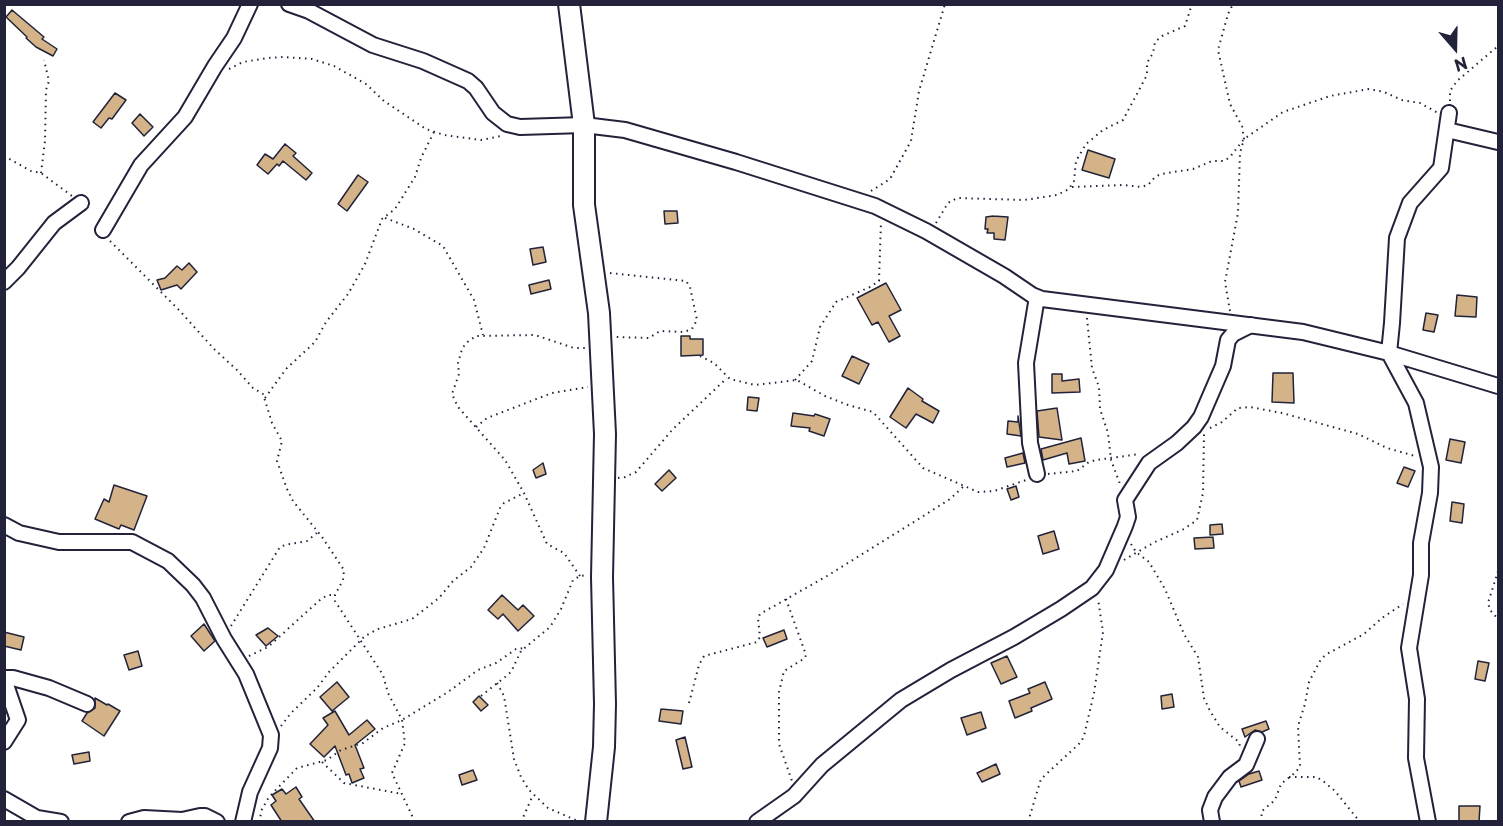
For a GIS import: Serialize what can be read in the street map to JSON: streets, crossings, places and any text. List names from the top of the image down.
{
  "north": "bottom"
}
